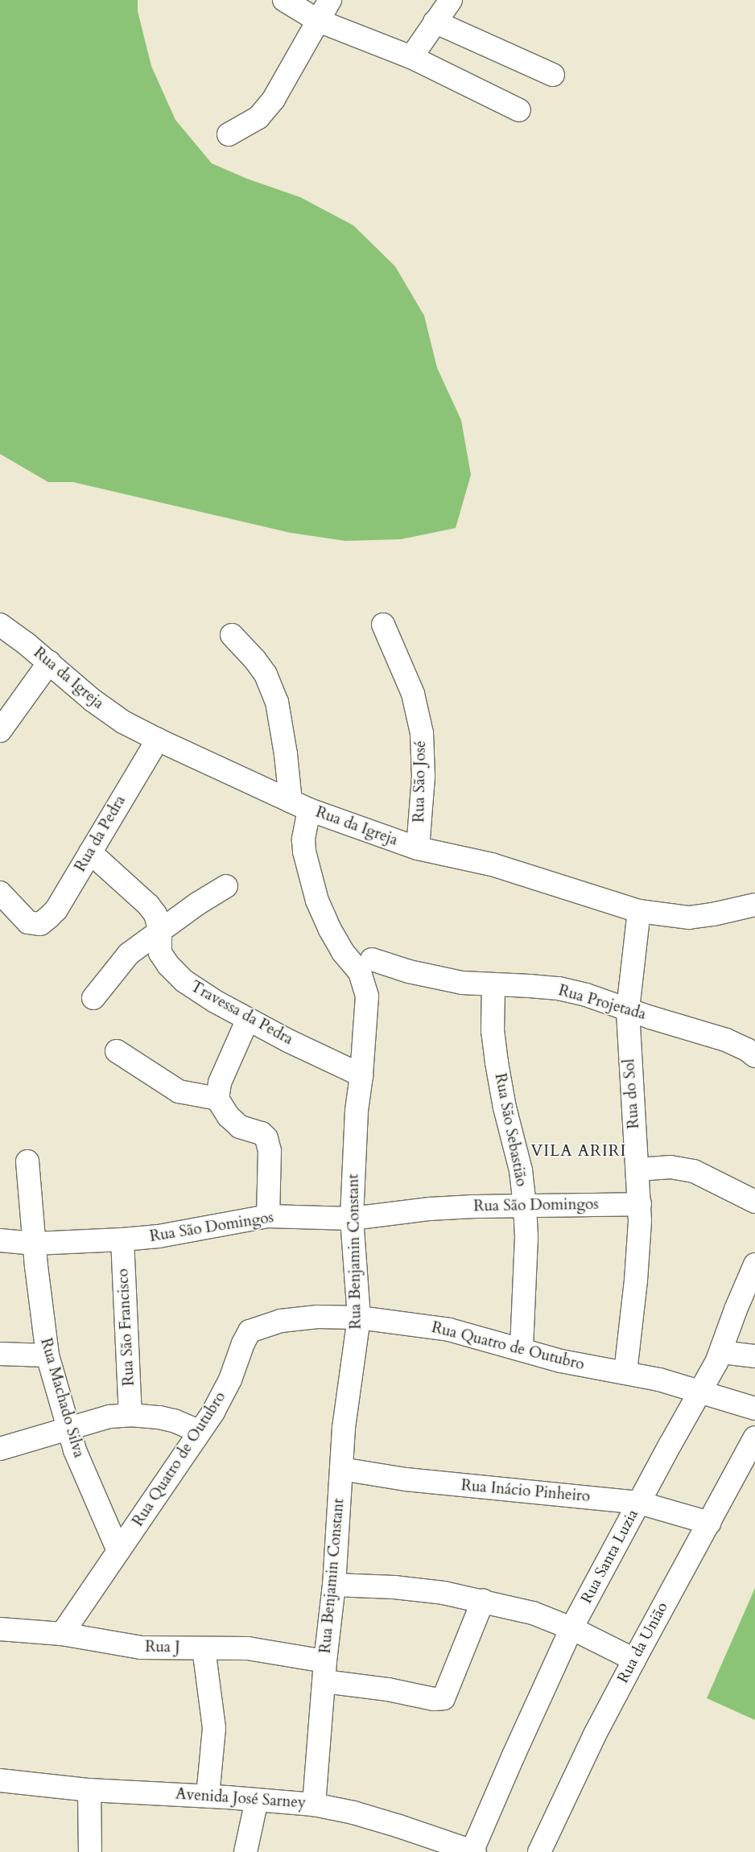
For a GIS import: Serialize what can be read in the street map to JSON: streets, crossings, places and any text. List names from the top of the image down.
{
  "streets": {
    "street": [
      "Rua da Igreja",
      "Rua São José",
      "Rua da Pedra",
      "Rua Projetada",
      "Travessa da Pedra",
      "Rua do Sol",
      "Rua São Sebastião",
      "Rua São Domingos",
      "Rua Benjamin Constant",
      "Rua São Francisco",
      "Rua Quatro de Outubro",
      "Rua Machado Silva",
      "Rua Inácio Pinheiro",
      "Rua Santa Luzia",
      "Rua da União",
      "Rua J",
      "Avenida José Sarney"
    ]
  },
  "crossings": [
    ["Rua da Igreja", "Rua São José"],
    ["Rua da Igreja", "Rua da Pedra"],
    ["Rua da Igreja", "Rua do Sol"],
    ["Rua da Igreja", "Rua Benjamin Constant"],
    ["Rua da Pedra", "Travessa da Pedra"],
    ["Rua Projetada", "Rua do Sol"],
    ["Rua Projetada", "Rua São Sebastião"],
    ["Travessa da Pedra", "Rua Benjamin Constant"],
    ["Rua do Sol", "Rua São Domingos"],
    ["Rua do Sol", "Rua Quatro de Outubro"],
    ["Rua São Sebastião", "Rua São Domingos"],
    ["Rua São Sebastião", "Rua Quatro de Outubro"],
    ["Rua São Domingos", "Rua Benjamin Constant"],
    ["Rua São Domingos", "Rua São Francisco"],
    ["Rua São Domingos", "Rua Machado Silva"],
    ["Rua Benjamin Constant", "Rua Quatro de Outubro"],
    ["Rua Benjamin Constant", "Rua Inácio Pinheiro"],
    ["Rua Benjamin Constant", "Rua J"],
    ["Rua Benjamin Constant", "Avenida José Sarney"],
    ["Rua Quatro de Outubro", "Rua Machado Silva"],
    ["Rua Quatro de Outubro", "Rua Santa Luzia"],
    ["Rua Inácio Pinheiro", "Rua Santa Luzia"],
    ["Rua Inácio Pinheiro", "Rua da União"],
    ["Rua Santa Luzia", "Avenida José Sarney"]
  ],
  "districts": ["VILA ARIRI"]
}
